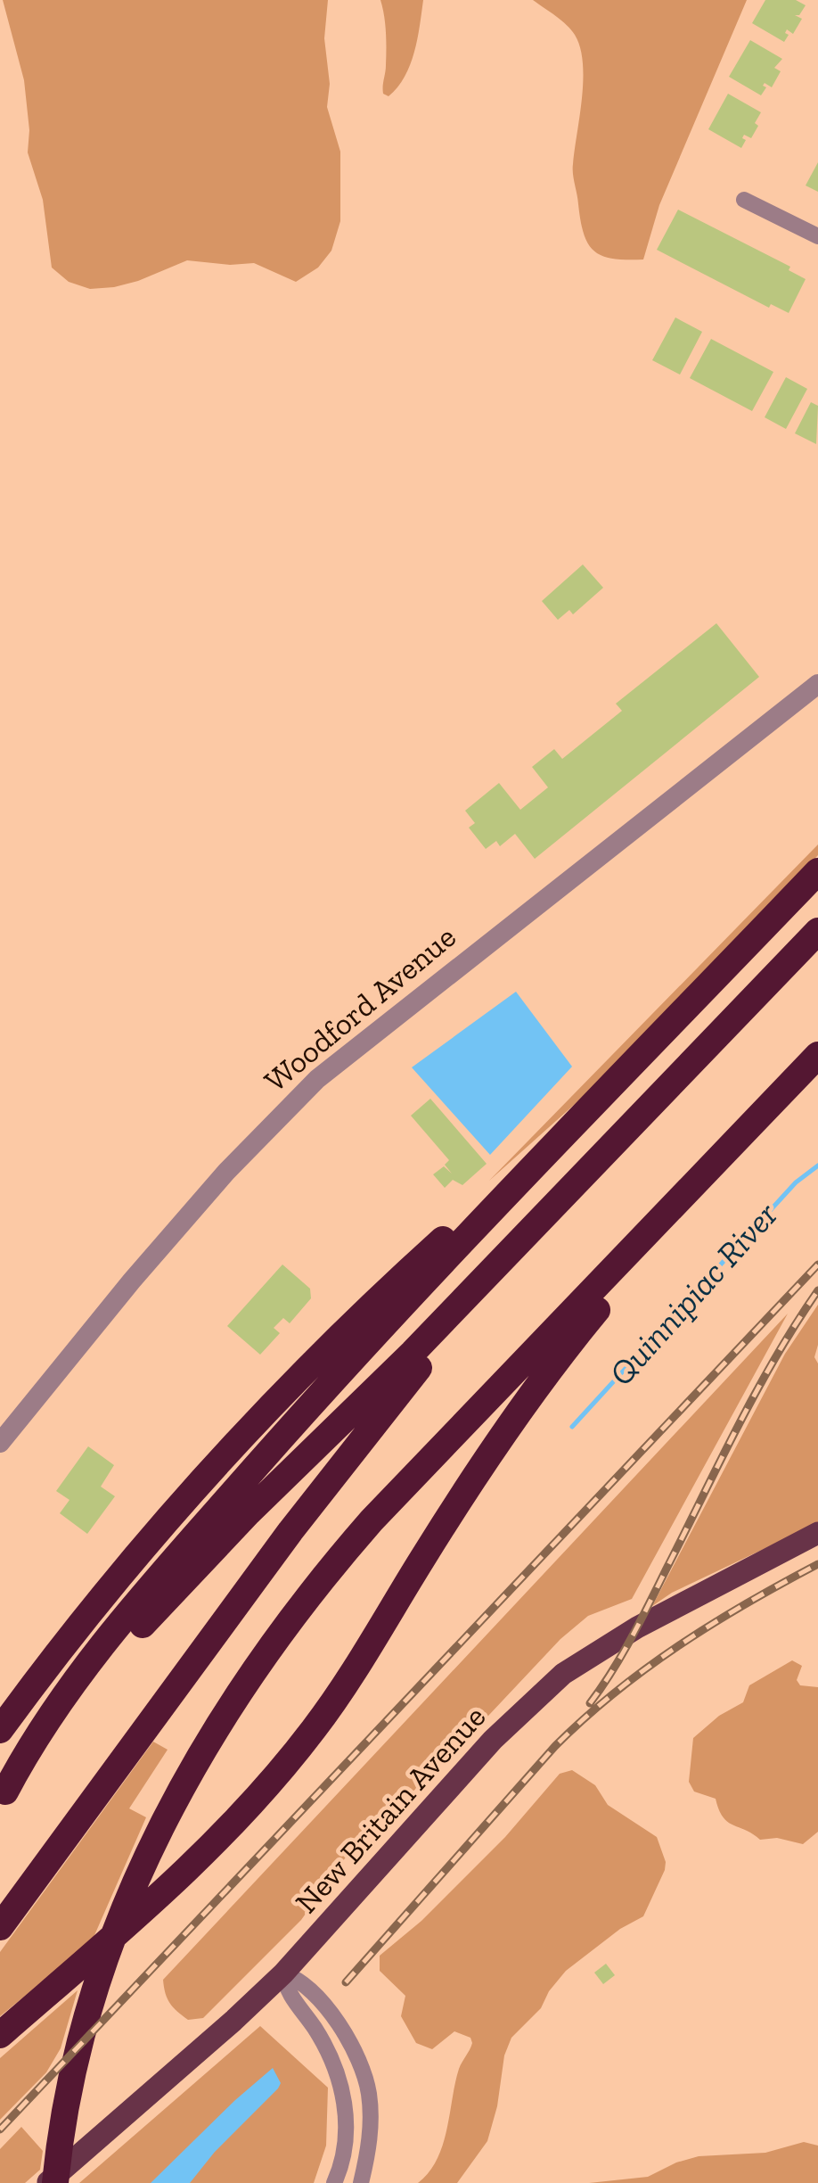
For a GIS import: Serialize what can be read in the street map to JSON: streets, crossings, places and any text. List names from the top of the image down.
{
  "streets": {
    "main road": ["New Britain Avenue"],
    "street": ["Woodford Avenue"]
  },
  "water": ["Quinnipiac River"]
}
